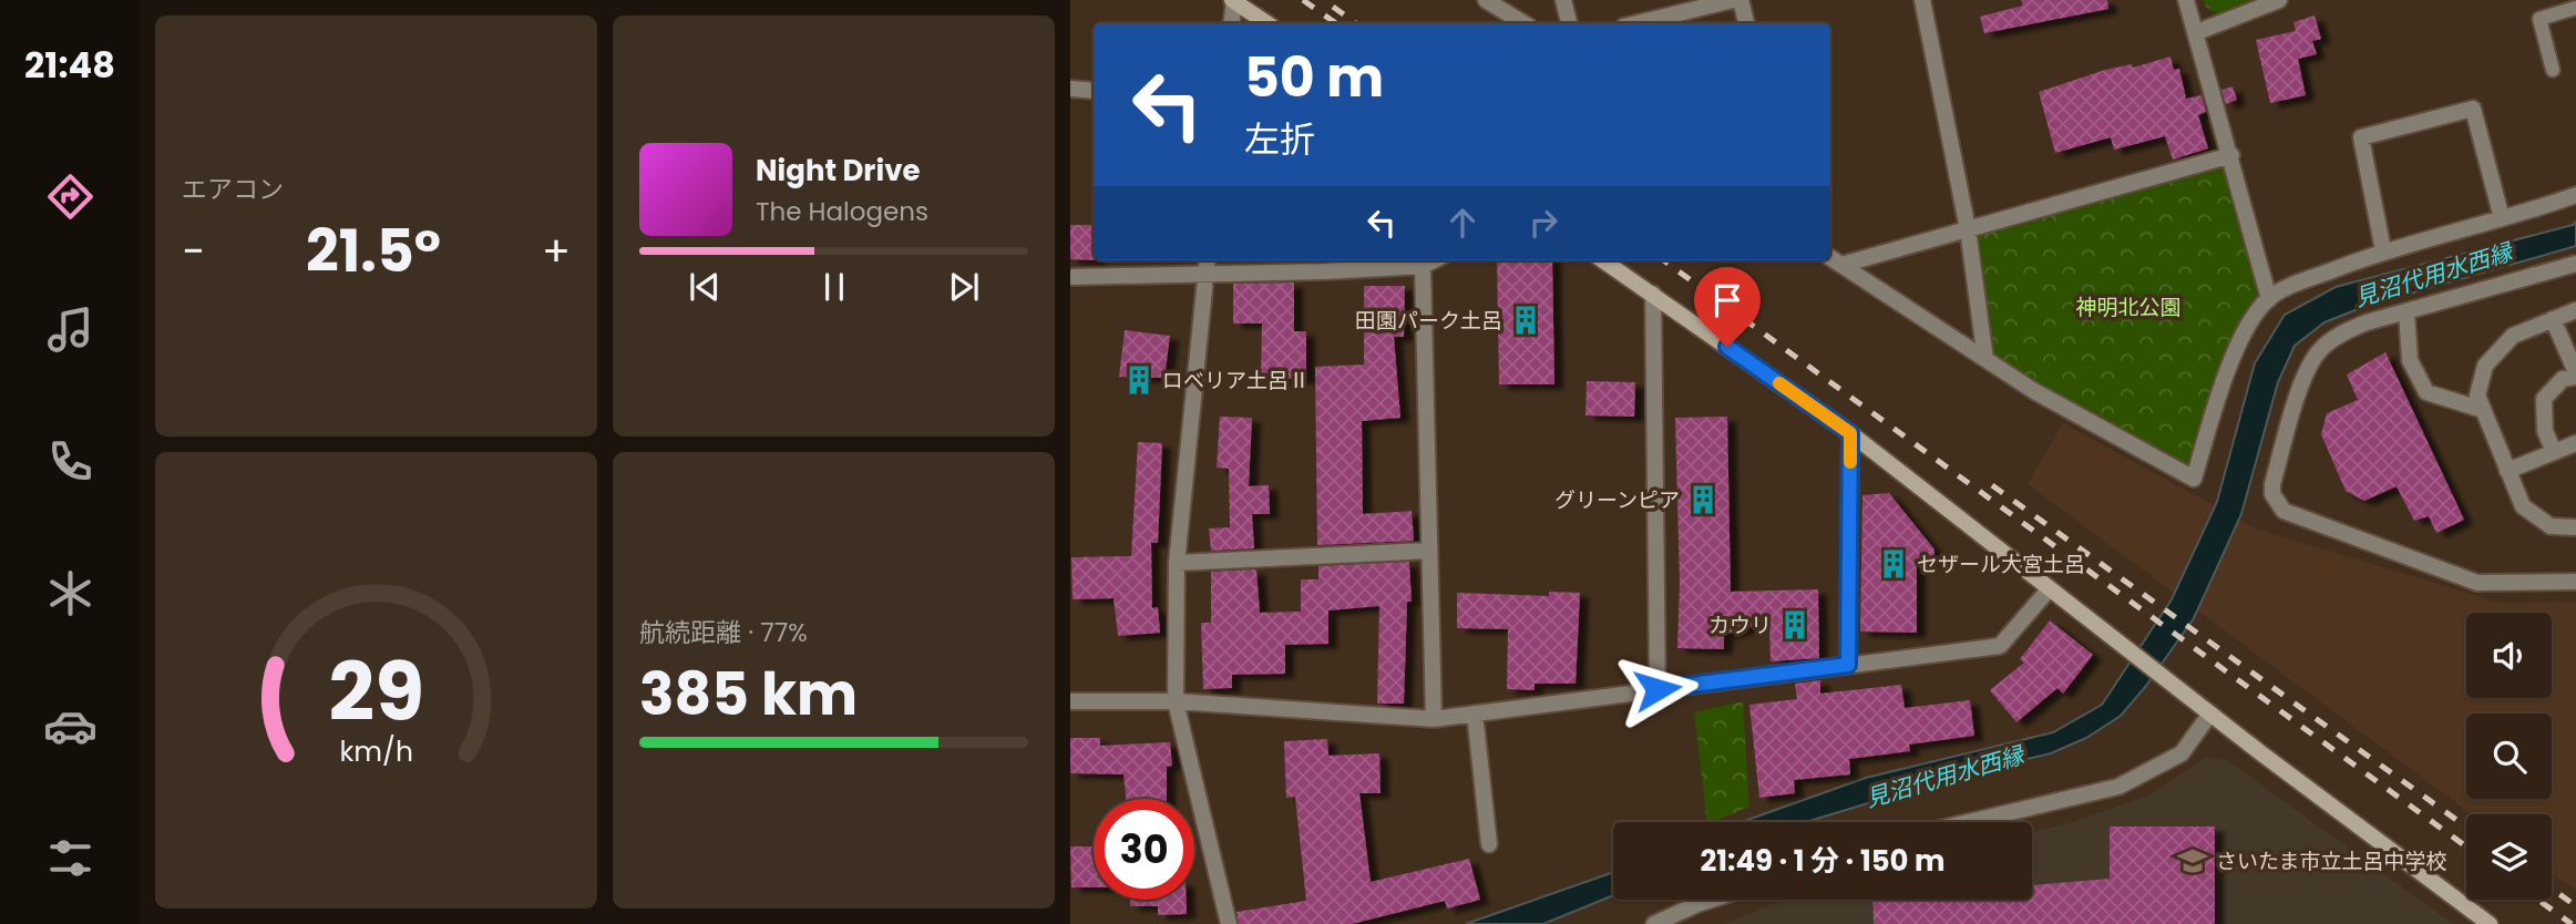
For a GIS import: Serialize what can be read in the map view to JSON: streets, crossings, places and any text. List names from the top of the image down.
{
  "water": ["見沼代用水西縁"],
  "parks": ["神明北公園"],
  "places": {
    "building": [
      "田園パーク土呂",
      "ロベリア土呂Ⅱ",
      "グリーンピア",
      "セザール大宮土呂",
      "カウリ"
    ],
    "school or university": ["さいたま市立土呂中学校"]
  },
  "page": {
    "tabs": "21:48",
    "tile": [
      "エアコン",
      ["航続距離 · 77%", "385 km"]
    ],
    "turn": ["50 m", "左折"],
    "song": ["Night Drive", "The Halogens"],
    "heat": ["−", "21.5°", "+"],
    "limit": "30",
    "trip": "21:49 · 1 分 · 150 m",
    "gauge": ["29", "km/h"]
  }
}
